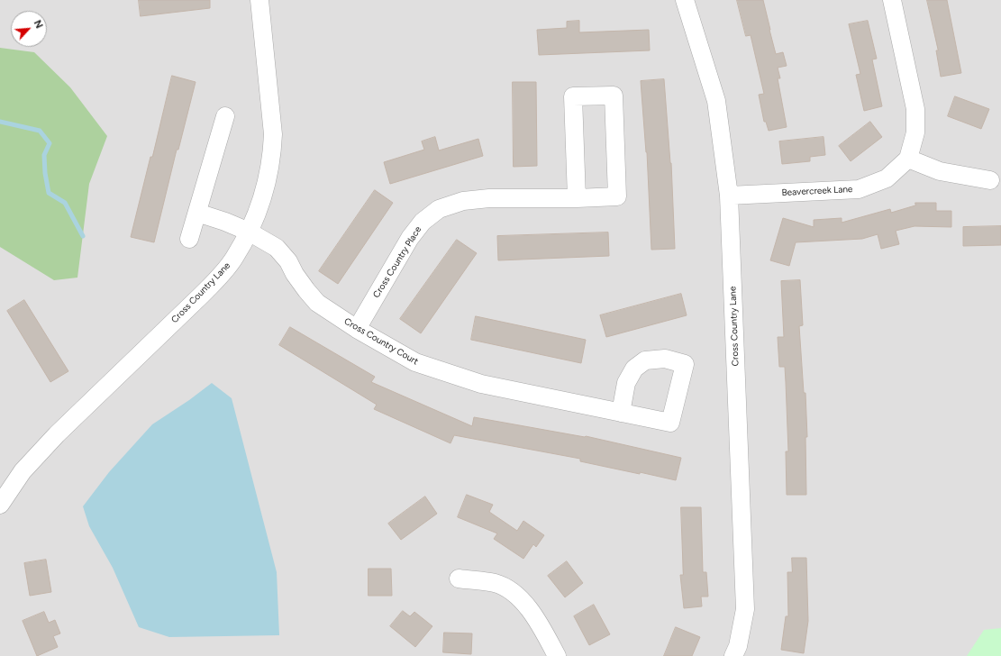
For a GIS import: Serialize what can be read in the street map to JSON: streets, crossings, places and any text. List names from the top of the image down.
{
  "streets": {
    "street": [
      "Beavercreek Lane",
      "Cross Country Place",
      "Cross Country Lane",
      "Cross Country Court"
    ]
  },
  "crossings": [
    ["Beavercreek Lane", "Cross Country Lane"],
    ["Cross Country Place", "Cross Country Court"],
    ["Cross Country Lane", "Cross Country Court"]
  ],
  "north": "top right"
}
